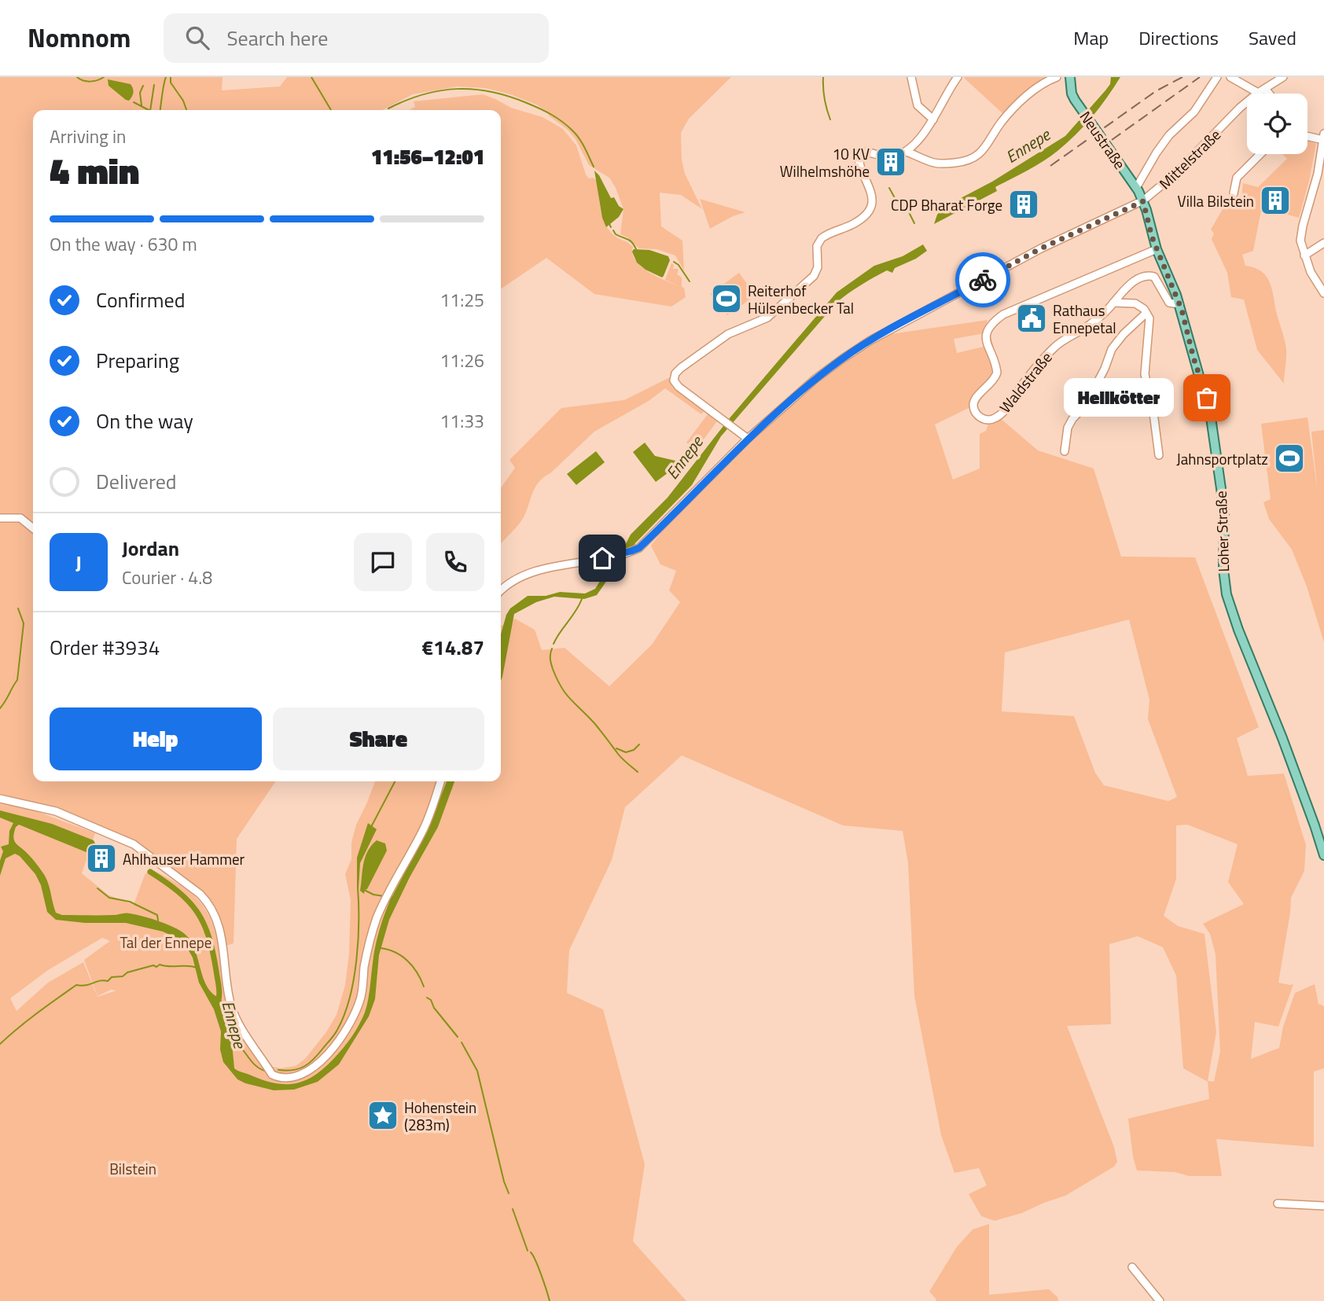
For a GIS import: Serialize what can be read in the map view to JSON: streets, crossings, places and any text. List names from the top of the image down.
{
  "streets": {
    "main road": ["Neustraße", "Loher Straße"],
    "street": ["Mittelstraße", "Waldstraße"]
  },
  "crossings": [
    ["Neustraße", "Mittelstraße"],
    ["Neustraße", "Loher Straße"],
    ["Mittelstraße", "Loher Straße"],
    ["Waldstraße", "Loher Straße"]
  ],
  "water": ["Ennepe"],
  "parks": ["Tal der Ennepe", "Bilstein"],
  "places": {
    "building": [
      "10 KV Wilhelmshöhe",
      "Villa Bilstein",
      "CDP Bharat Forge",
      "Ahlhauser Hammer"
    ],
    "sports": ["Reiterhof Hülsenbecker Tal", "Jahnsportplatz"],
    "public building": ["Rathaus Ennepetal"],
    "other": ["Hellkötter"],
    "place": ["Hohenstein (283m)"]
  },
  "page": {
    "header": "Nomnom",
    "search": "Search here",
    "nav": ["Map", "Directions", "Saved"],
    "heading": ["4 min", "Arriving in", "11:56–12:01"],
    "panel": [
      "Jordan",
      "Courier · 4.8",
      "Order #3934",
      "€14.87"
    ],
    "bar": "On the way · 630 m",
    "list": [
      ["Confirmed", "11:25"],
      ["Preparing", "11:26"],
      ["On the way", "11:33"],
      "Delivered"
    ],
    "bubble": "Hellkötter",
    "round": "J",
    "buttons": ["Help", "Share"]
  }
}
